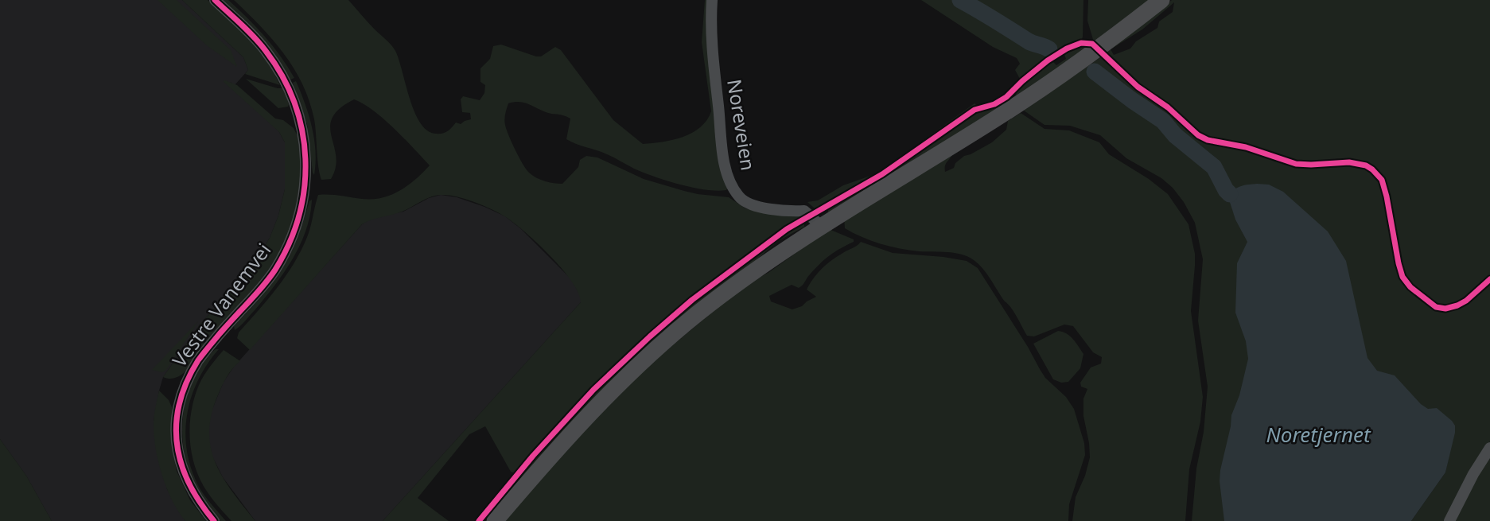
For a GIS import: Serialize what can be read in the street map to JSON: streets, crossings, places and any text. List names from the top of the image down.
{
  "streets": {
    "street": ["Noreveien", "Vestre Vanemvei"]
  },
  "water": ["Noretjernet"]
}
